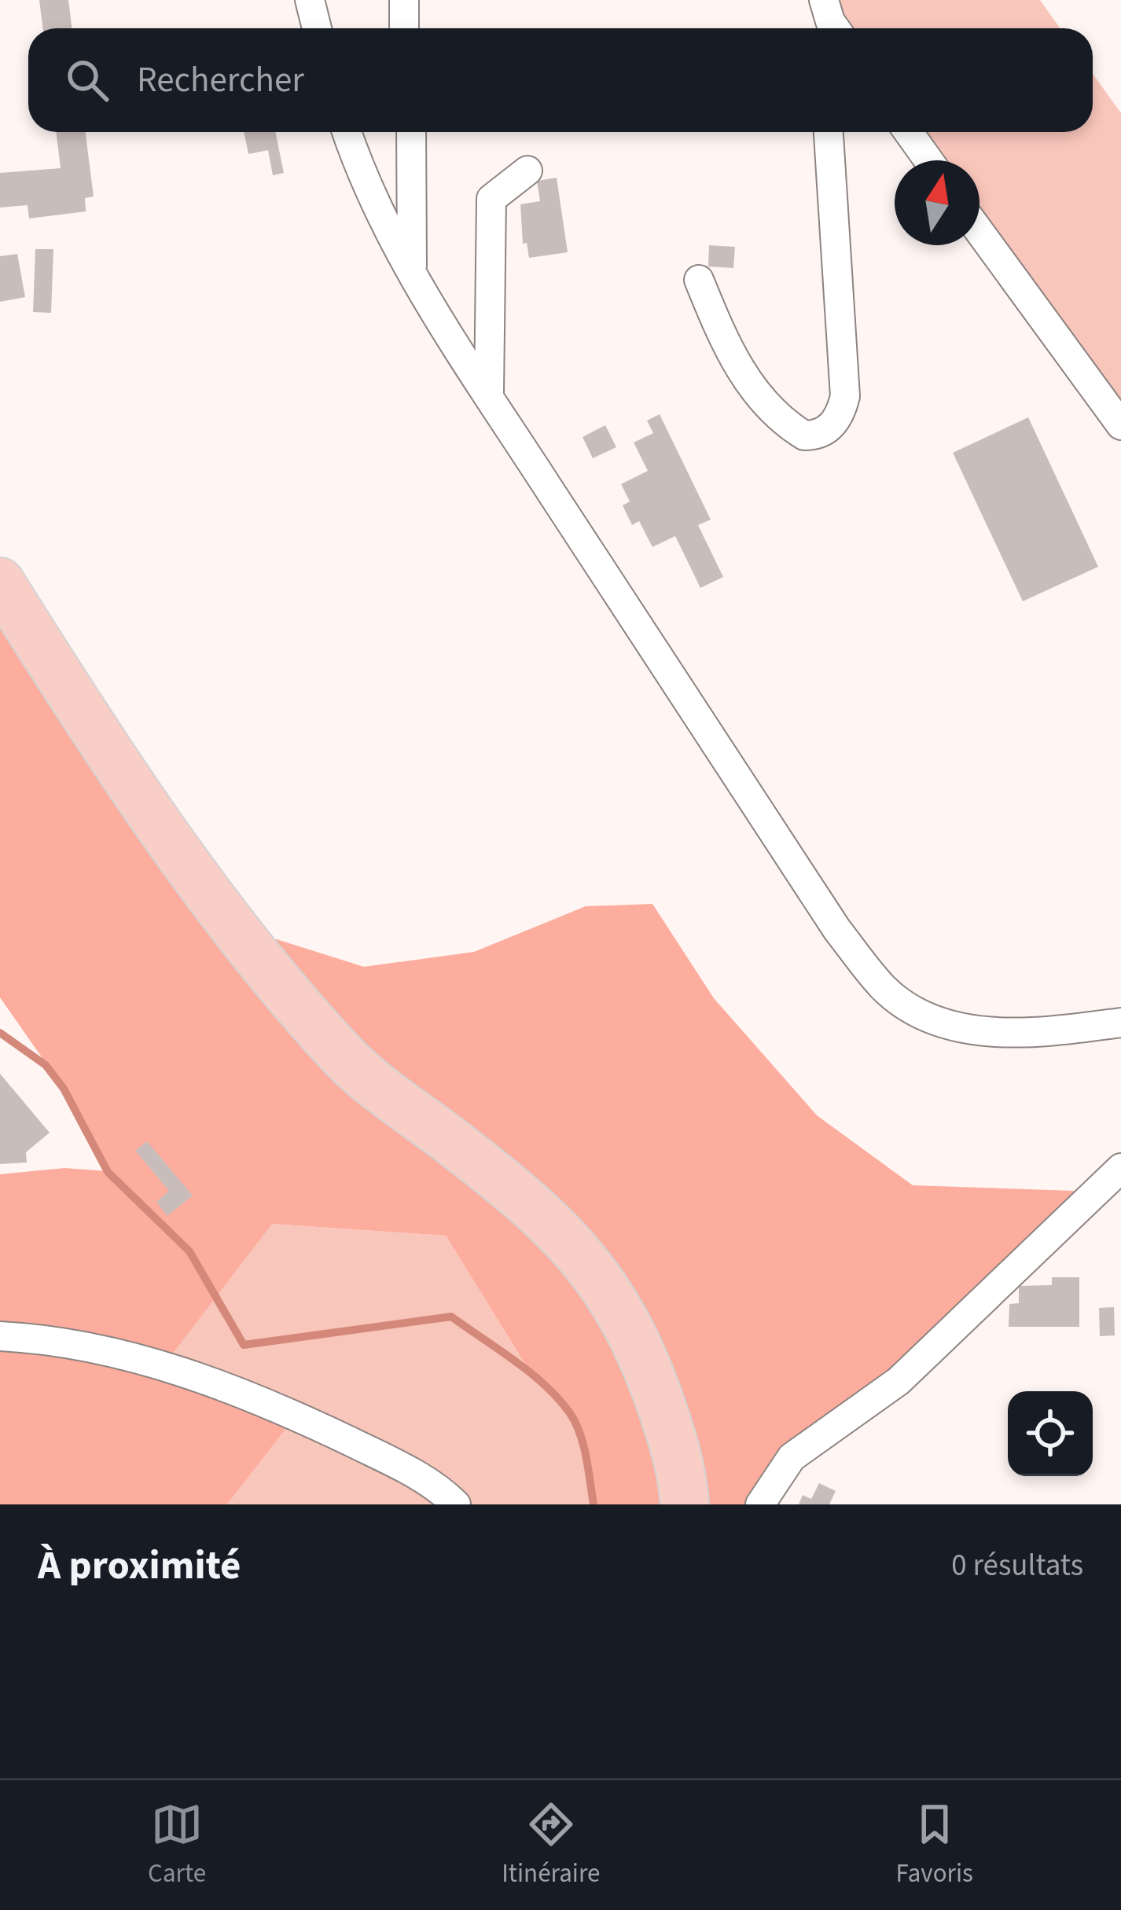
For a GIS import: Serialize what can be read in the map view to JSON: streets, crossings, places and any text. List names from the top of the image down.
{
  "north": "top",
  "page": {
    "search": "Rechercher",
    "heading": ["À proximité", "0 résultats"],
    "nav": ["Carte", "Itinéraire", "Favoris"]
  }
}
